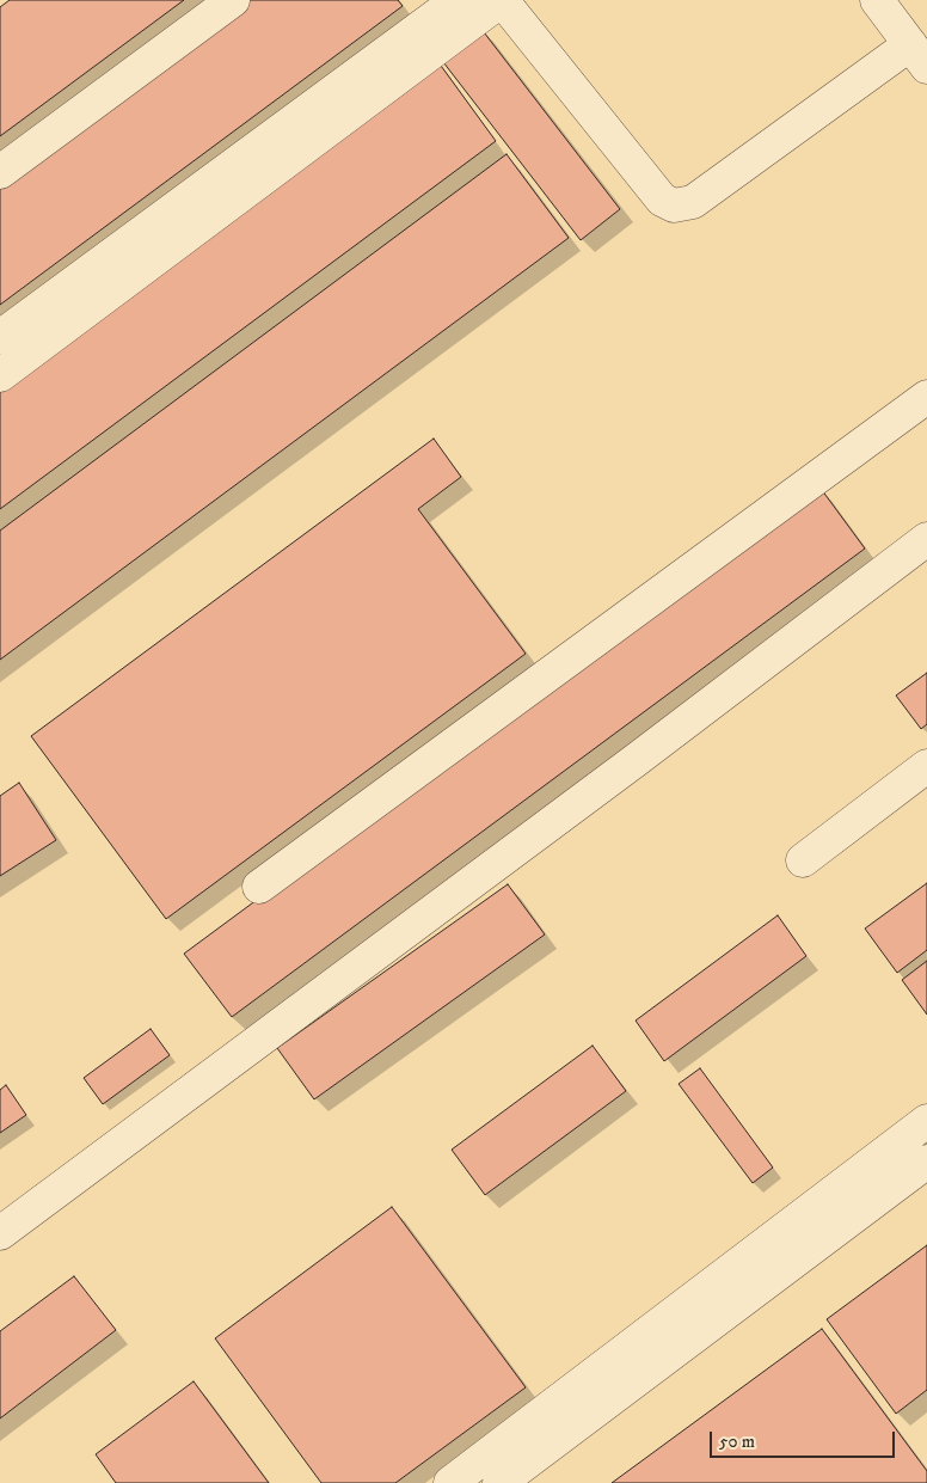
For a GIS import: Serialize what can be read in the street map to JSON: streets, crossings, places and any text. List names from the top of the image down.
{
  "scale_bar": "50 m"
}
